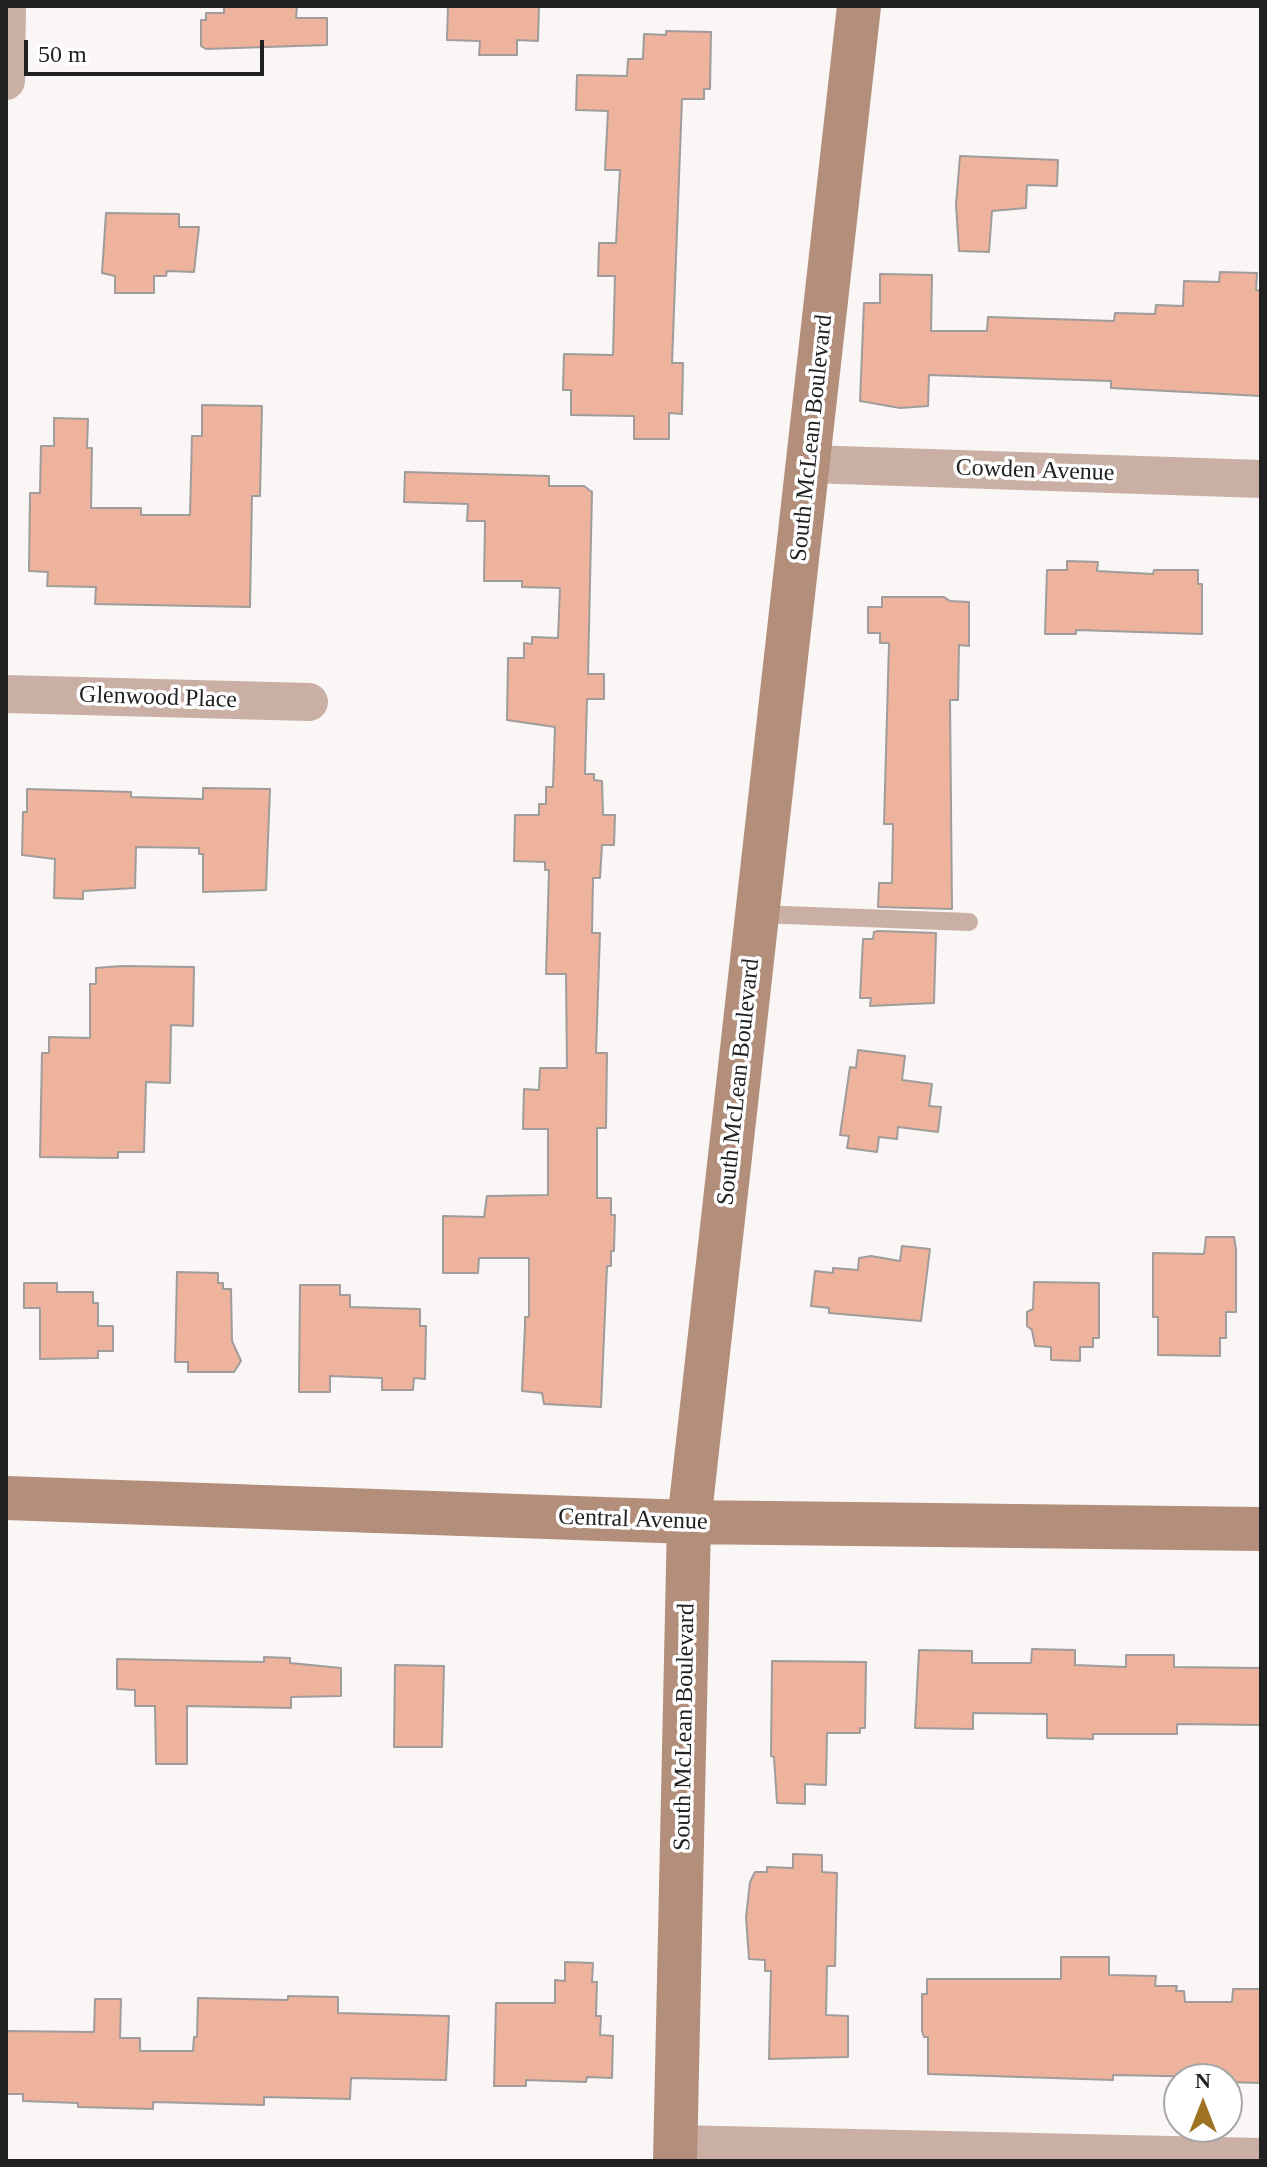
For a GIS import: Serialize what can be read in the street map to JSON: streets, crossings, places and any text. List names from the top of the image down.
{
  "streets": {
    "main road": ["South McLean Boulevard", "Central Avenue"],
    "street": ["Cowden Avenue", "Glenwood Place"]
  },
  "crossings": [
    ["South McLean Boulevard", "Cowden Avenue"],
    ["South McLean Boulevard", "Central Avenue"]
  ],
  "scale_bar": "50 m",
  "north": "top"
}
